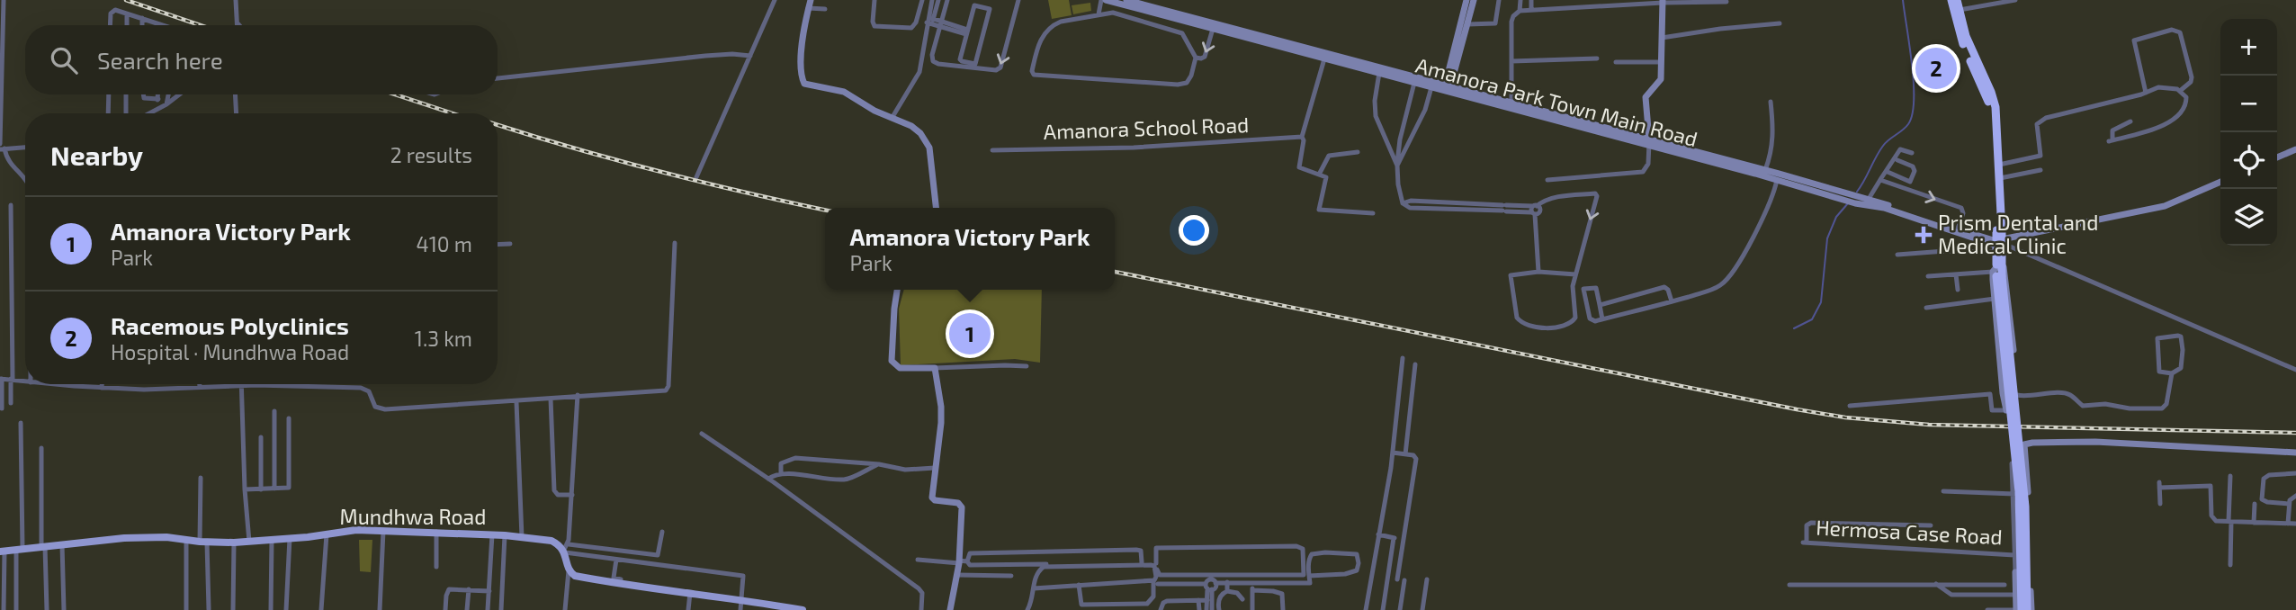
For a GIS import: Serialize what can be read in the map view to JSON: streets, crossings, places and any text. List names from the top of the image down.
{
  "streets": {
    "main road": ["Mundhwa Road"],
    "street": ["Amanora Park Town Main Road", "Amanora School Road", "Hermosa Case Road"]
  },
  "places": {
    "health": ["Prism Dental and Medical Clinic"]
  },
  "page": {
    "map_buttons": ["+", "−"],
    "search": "Search here",
    "pins": ["2", "1"],
    "heading": ["Nearby", "2 results"],
    "list": [
      {
        "mark": "1",
        "name": "Amanora Victory Park",
        "note": "Park",
        "value": "410 m"
      },
      {
        "mark": "2",
        "name": "Racemous Polyclinics",
        "note": "Hospital · Mundhwa Road",
        "value": "1.3 km"
      }
    ],
    "popup": ["Amanora Victory Park", "Park"]
  }
}
